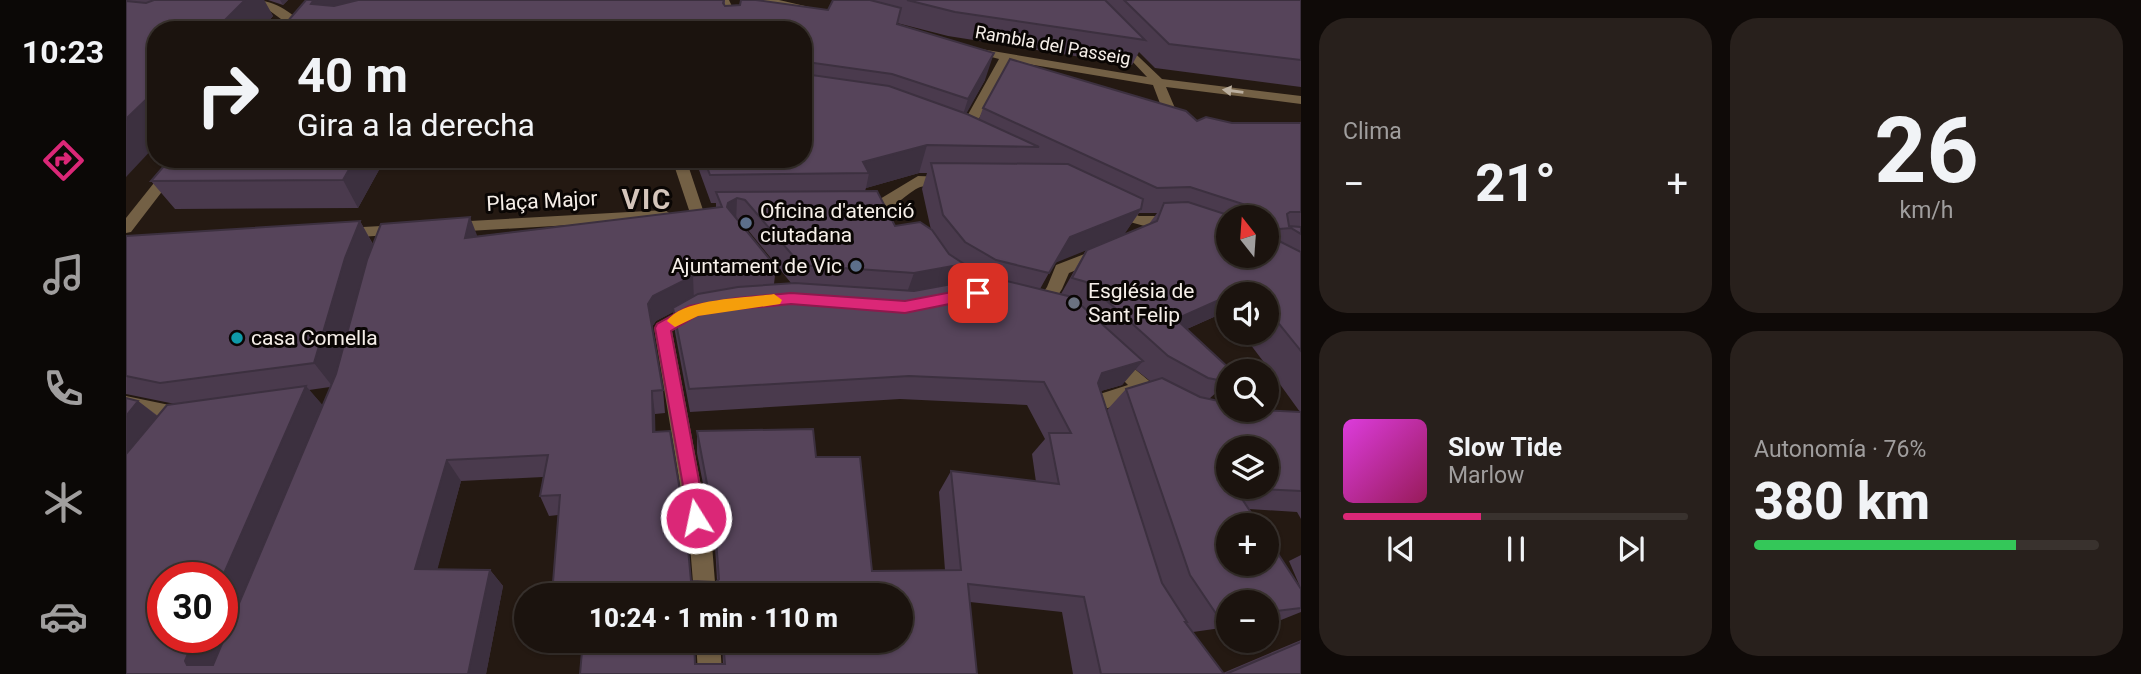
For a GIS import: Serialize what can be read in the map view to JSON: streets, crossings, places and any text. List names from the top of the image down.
{
  "streets": {
    "street": ["Rambla del Passeig", "Plaça Major"]
  },
  "districts": ["VIC"],
  "places": [
    "Oficina d'atenció ciutadana",
    "Ajuntament de Vic",
    "Església de Sant Felip",
    "casa Comella"
  ],
  "north": "top",
  "page": {
    "tabs": "10:23",
    "tile": [
      "Clima",
      ["26", "km/h"],
      ["Autonomía · 76%", "380 km"]
    ],
    "turn": ["40 m", "Gira a la derecha"],
    "heat": ["−", "21°", "+"],
    "map_buttons": ["+", "−"],
    "song": ["Slow Tide", "Marlow"],
    "limit": "30",
    "trip": "10:24 · 1 min · 110 m"
  }
}
